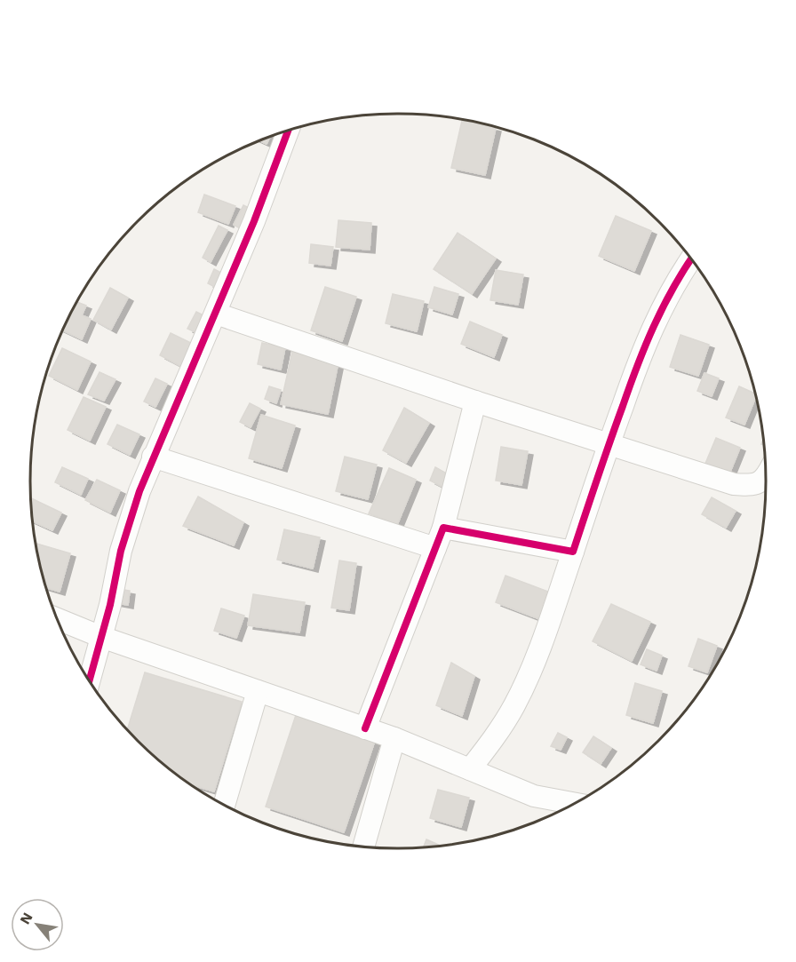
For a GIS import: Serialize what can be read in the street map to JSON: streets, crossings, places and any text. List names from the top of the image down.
{
  "north": "top left"
}
